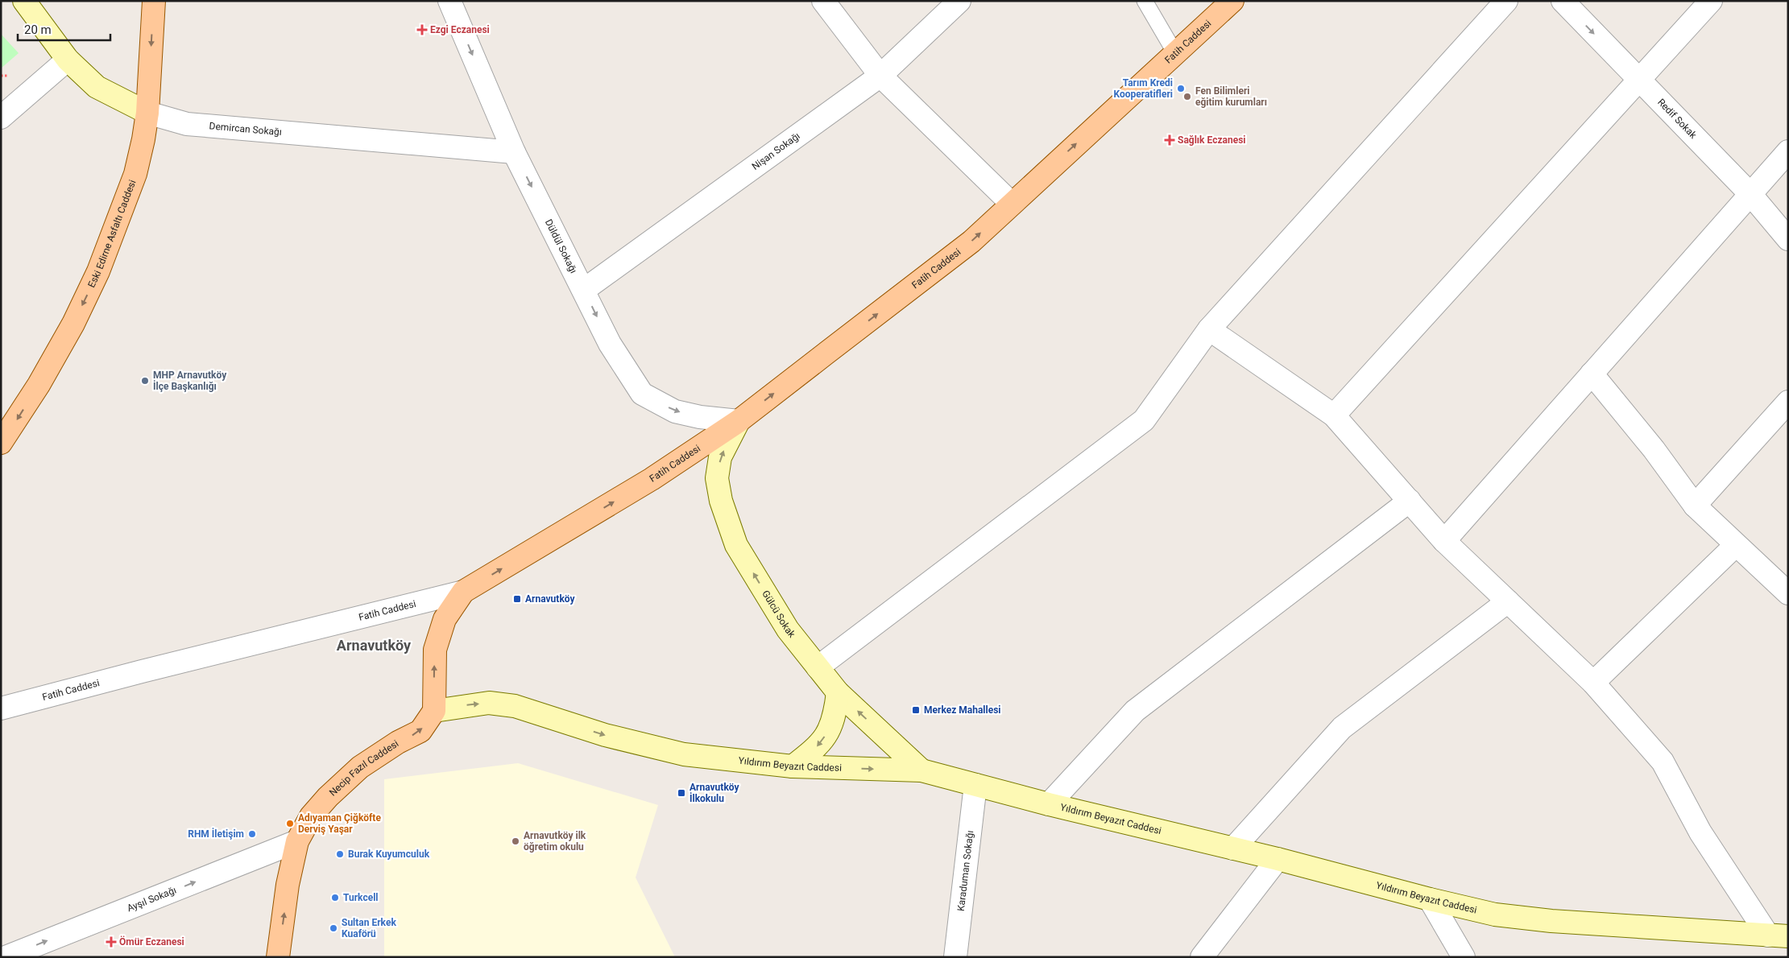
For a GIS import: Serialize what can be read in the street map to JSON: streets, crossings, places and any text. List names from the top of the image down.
{
  "streets": {
    "main road": [
      "Fatih Caddesi",
      "Demircan Sokağı",
      "Eski Edirne Asfaltı Caddesi",
      "Gülcü Sokak",
      "Yıldırım Beyazıt Caddesi",
      "Necip Fazıl Caddesi"
    ],
    "street": [
      "Redif Sokak",
      "Nişan Sokağı",
      "Düldül Sokağı",
      "Karaduman Sokağı",
      "Ayşıl Sokağı"
    ]
  },
  "crossings": [
    ["Fatih Caddesi", "Düldül Sokağı"],
    ["Fatih Caddesi", "Gülcü Sokak"],
    ["Demircan Sokağı", "Eski Edirne Asfaltı Caddesi"],
    ["Demircan Sokağı", "Düldül Sokağı"],
    ["Nişan Sokağı", "Düldül Sokağı"],
    ["Düldül Sokağı", "Gülcü Sokak"],
    ["Gülcü Sokak", "Yıldırım Beyazıt Caddesi"],
    ["Yıldırım Beyazıt Caddesi", "Necip Fazıl Caddesi"],
    ["Yıldırım Beyazıt Caddesi", "Karaduman Sokağı"],
    ["Necip Fazıl Caddesi", "Ayşıl Sokağı"]
  ],
  "one_way": [
    "Fatih Caddesi",
    "Eski Edirne Asfaltı Caddesi",
    "Düldül Sokağı",
    "Gülcü Sokak",
    "Yıldırım Beyazıt Caddesi",
    "Necip Fazıl Caddesi",
    "Ayşıl Sokağı"
  ],
  "districts": ["Arnavutköy"],
  "places": {
    "health": ["Ezgi Eczanesi", "Sağlık Eczanesi", "Ömür Eczanesi"],
    "other": [
      "Tarım Kredi Kooperatifleri",
      "Fen Bilimleri eğitim kurumları",
      "MHP Arnavutköy İlçe Başkanlığı",
      "Adıyaman Çiğköfte Derviş Yaşar",
      "RHM İletişim",
      "Arnavutköy ilk öğretim okulu",
      "Burak Kuyumculuk",
      "Turkcell",
      "Sultan Erkek Kuaförü"
    ],
    "transit": ["Arnavutköy", "Merkez Mahallesi", "Arnavutköy İlkokulu"]
  },
  "scale_bar": "20 m"
}
